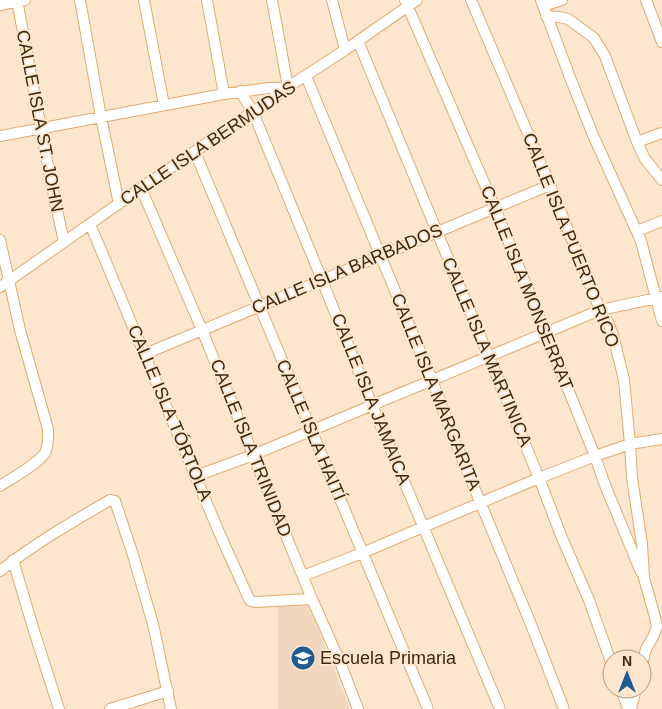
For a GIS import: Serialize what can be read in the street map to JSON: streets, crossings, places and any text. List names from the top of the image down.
{
  "streets": {
    "street": [
      "CALLE ISLA ST. JOHN",
      "CALLE ISLA BERMUDAS",
      "CALLE ISLA PUERTO RICO",
      "CALLE ISLA BARBADOS",
      "CALLE ISLA MONSERRAT",
      "CALLE ISLA MARTINICA",
      "CALLE ISLA MARGARITA",
      "CALLE ISLA JAMAICA",
      "CALLE ISLA TÓRTOLA",
      "CALLE ISLA HAITÍ",
      "CALLE ISLA TRINIDAD"
    ]
  },
  "crossings": [
    ["CALLE ISLA ST. JOHN", "CALLE ISLA BERMUDAS"],
    ["CALLE ISLA BERMUDAS", "CALLE ISLA MONSERRAT"],
    ["CALLE ISLA BERMUDAS", "CALLE ISLA MARTINICA"],
    ["CALLE ISLA BERMUDAS", "CALLE ISLA MARGARITA"],
    ["CALLE ISLA BERMUDAS", "CALLE ISLA JAMAICA"],
    ["CALLE ISLA BERMUDAS", "CALLE ISLA TÓRTOLA"],
    ["CALLE ISLA BERMUDAS", "CALLE ISLA HAITÍ"],
    ["CALLE ISLA BERMUDAS", "CALLE ISLA TRINIDAD"],
    ["CALLE ISLA PUERTO RICO", "CALLE ISLA BARBADOS"],
    ["CALLE ISLA PUERTO RICO", "CALLE ISLA MONSERRAT"],
    ["CALLE ISLA BARBADOS", "CALLE ISLA MONSERRAT"],
    ["CALLE ISLA BARBADOS", "CALLE ISLA MARTINICA"],
    ["CALLE ISLA BARBADOS", "CALLE ISLA MARGARITA"],
    ["CALLE ISLA BARBADOS", "CALLE ISLA JAMAICA"],
    ["CALLE ISLA BARBADOS", "CALLE ISLA TÓRTOLA"],
    ["CALLE ISLA BARBADOS", "CALLE ISLA HAITÍ"],
    ["CALLE ISLA BARBADOS", "CALLE ISLA TRINIDAD"],
    ["CALLE ISLA TÓRTOLA", "CALLE ISLA TRINIDAD"]
  ],
  "places": {
    "school or university": ["Escuela Primaria"]
  },
  "north": "top"
}
